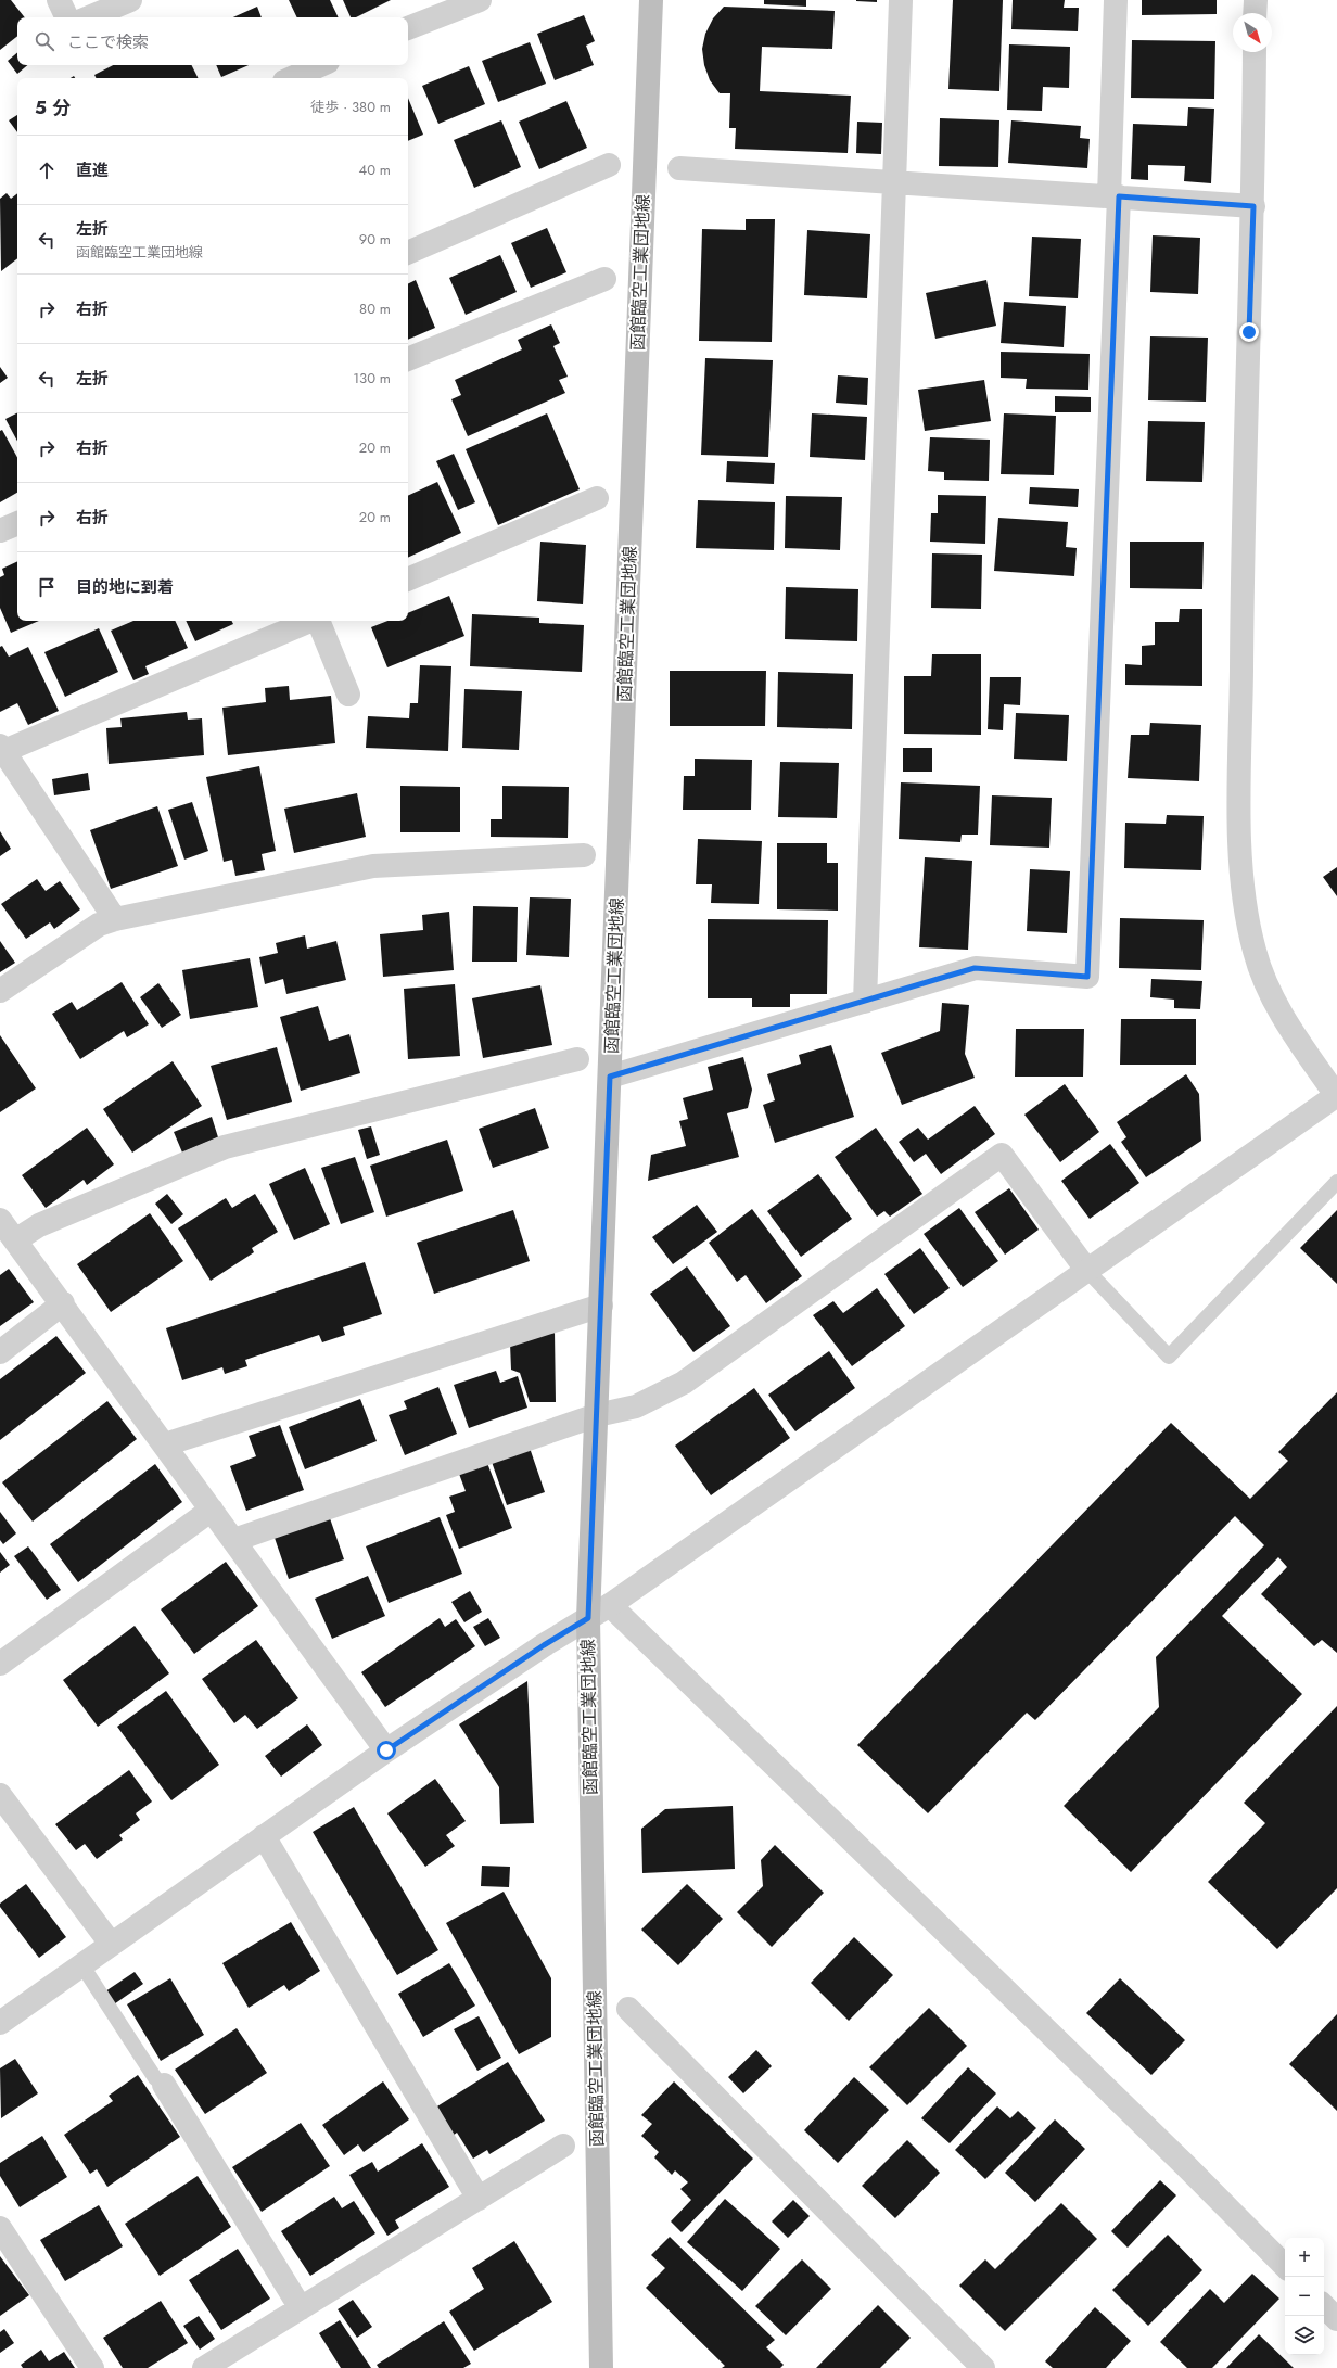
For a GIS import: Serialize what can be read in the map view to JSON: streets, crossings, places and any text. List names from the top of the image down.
{
  "streets": {
    "main road": ["函館臨空工業団地線"]
  },
  "north": "bottom right",
  "page": {
    "search": "ここで検索",
    "heading": ["5 分", "徒歩 · 380 m"],
    "list": [
      ["直進", "40 m"],
      ["左折", "函館臨空工業団地線", "90 m"],
      ["右折", "80 m"],
      ["左折", "130 m"],
      ["右折", "20 m"],
      ["右折", "20 m"],
      "目的地に到着"
    ],
    "map_buttons": ["+", "−"]
  }
}
